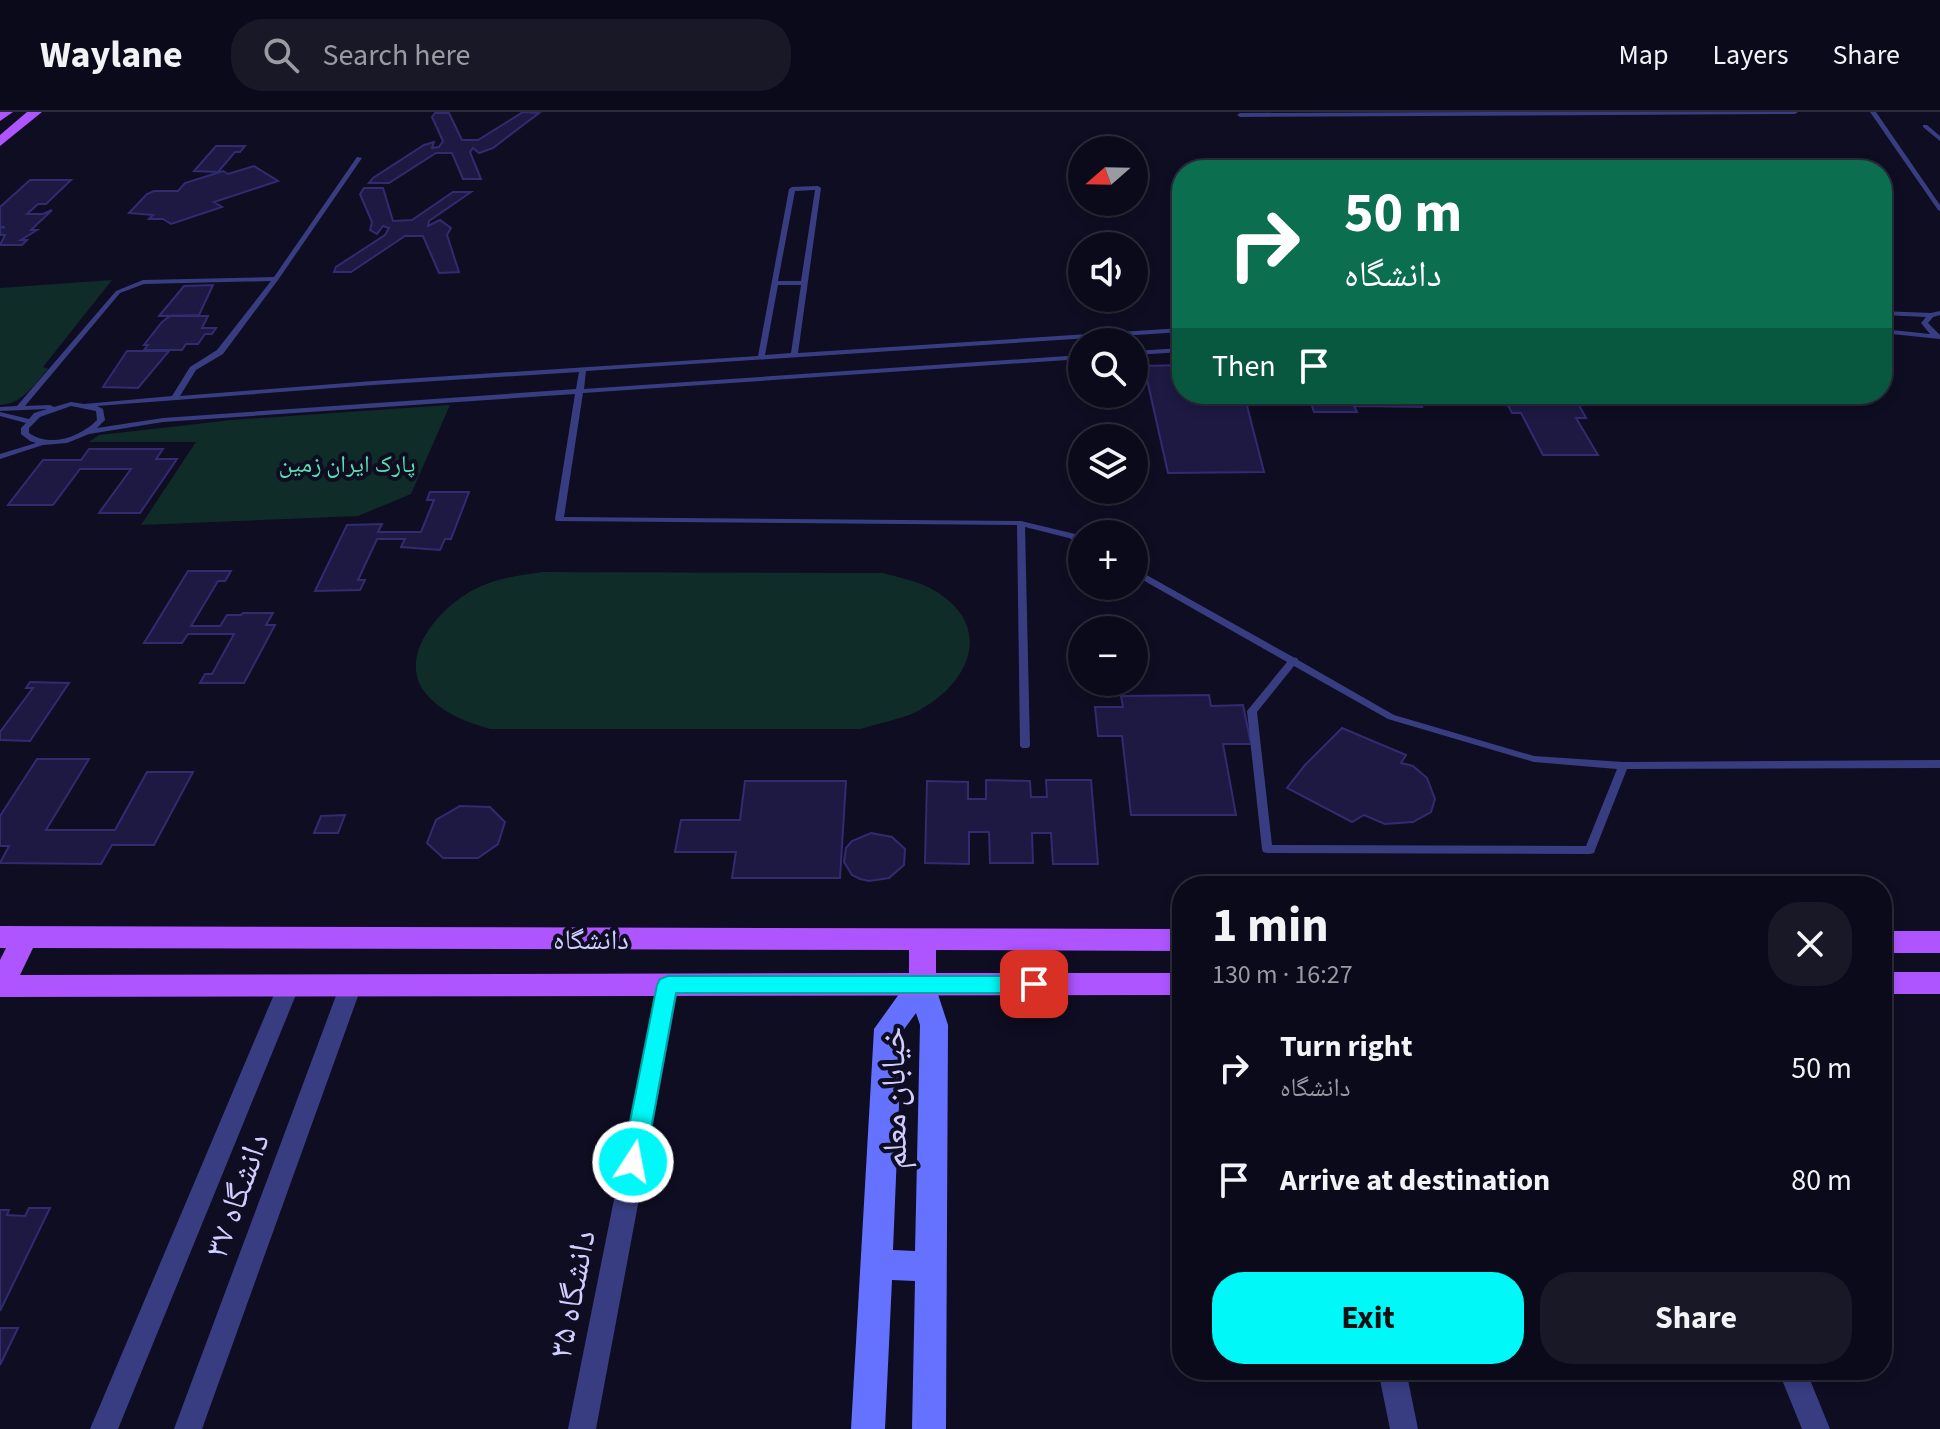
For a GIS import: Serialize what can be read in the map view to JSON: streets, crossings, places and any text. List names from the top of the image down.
{
  "streets": {
    "main road": ["دانشگاه", "خیابان معلم"],
    "street": ["دانشگاه ۳۷", "دانشگاه ۳۵"]
  },
  "crossings": [
    ["دانشگاه", "خیابان معلم"],
    ["دانشگاه", "دانشگاه ۳۷"],
    ["دانشگاه", "دانشگاه ۳۵"]
  ],
  "parks": ["پارک ایران زمین"],
  "north": "left",
  "page": {
    "header": "Waylane",
    "search": "Search here",
    "nav": ["Map", "Layers", "Share"],
    "map_buttons": ["+", "−"],
    "turn": ["50 m", "دانشگاه"],
    "then": "Then",
    "heading": ["1 min", "130 m · 16:27"],
    "list": [
      {
        "name": "Turn right",
        "note": "دانشگاه",
        "value": "50 m"
      },
      {
        "name": "Arrive at destination",
        "value": "80 m"
      }
    ],
    "buttons": ["Exit", "Share"]
  }
}
